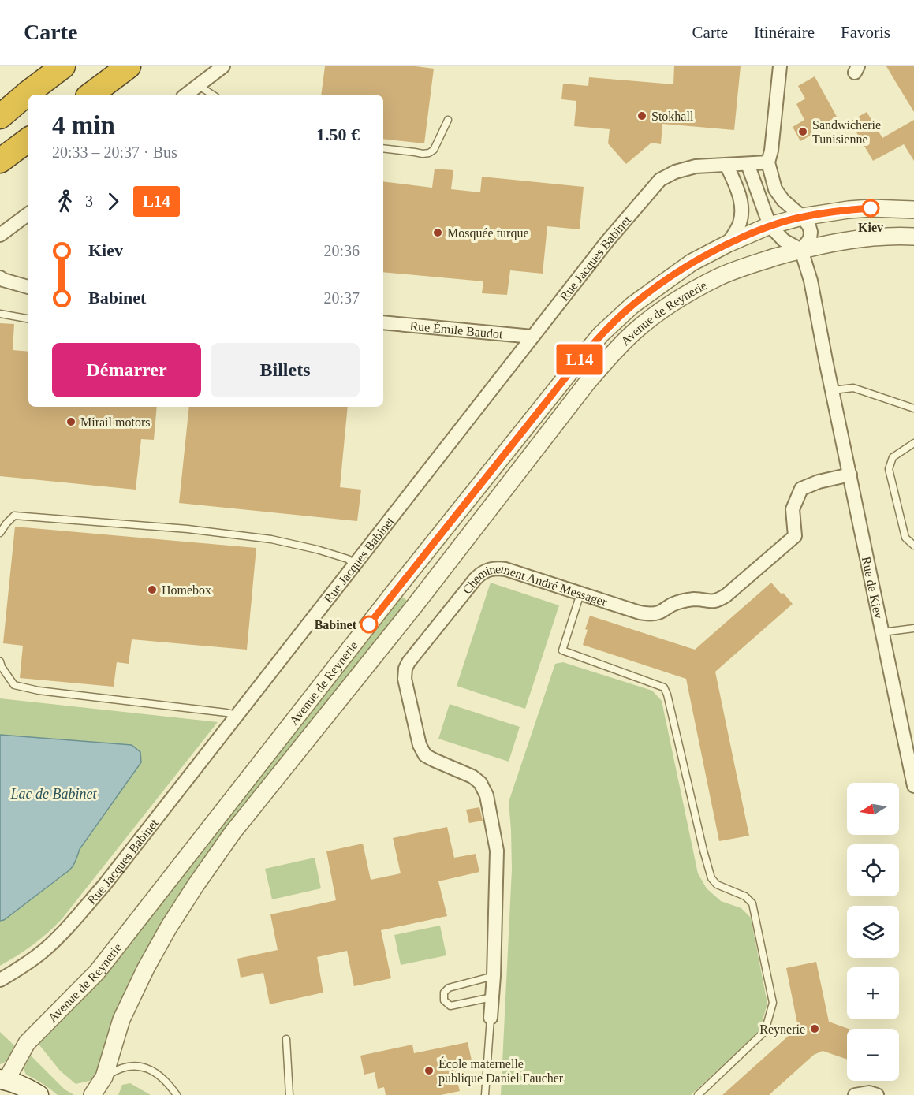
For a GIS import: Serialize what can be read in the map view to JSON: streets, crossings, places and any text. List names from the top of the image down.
{
  "streets": {
    "street": [
      "Rue Jacques Babinet",
      "Avenue de Reynerie",
      "Rue Émile Baudot",
      "Rue de Kiev",
      "Cheminement André Messager"
    ]
  },
  "crossings": [
    ["Rue Jacques Babinet", "Rue Émile Baudot"],
    ["Avenue de Reynerie", "Rue de Kiev"],
    ["Rue de Kiev", "Cheminement André Messager"]
  ],
  "water": ["Lac de Babinet"],
  "places": [
    "Stokhall",
    "Sandwicherie Tunisienne",
    "Kiev",
    "Mosquée turque",
    "Mirail motors",
    "Homebox",
    "Babinet",
    "Reynerie",
    "École maternelle publique Daniel Faucher"
  ],
  "lines": ["bus line L14"],
  "north": "left",
  "page": {
    "header": "Carte",
    "nav": ["Carte", "Itinéraire", "Favoris"],
    "on_map": "L14",
    "heading": ["4 min", "20:33 – 20:37 · Bus", "1.50 €"],
    "legs": ["3", "L14"],
    "list": [
      {
        "name": "Kiev",
        "value": "20:36"
      },
      {
        "name": "Babinet",
        "value": "20:37"
      }
    ],
    "buttons": ["Démarrer", "Billets"],
    "map_buttons": ["+", "−"]
  }
}
